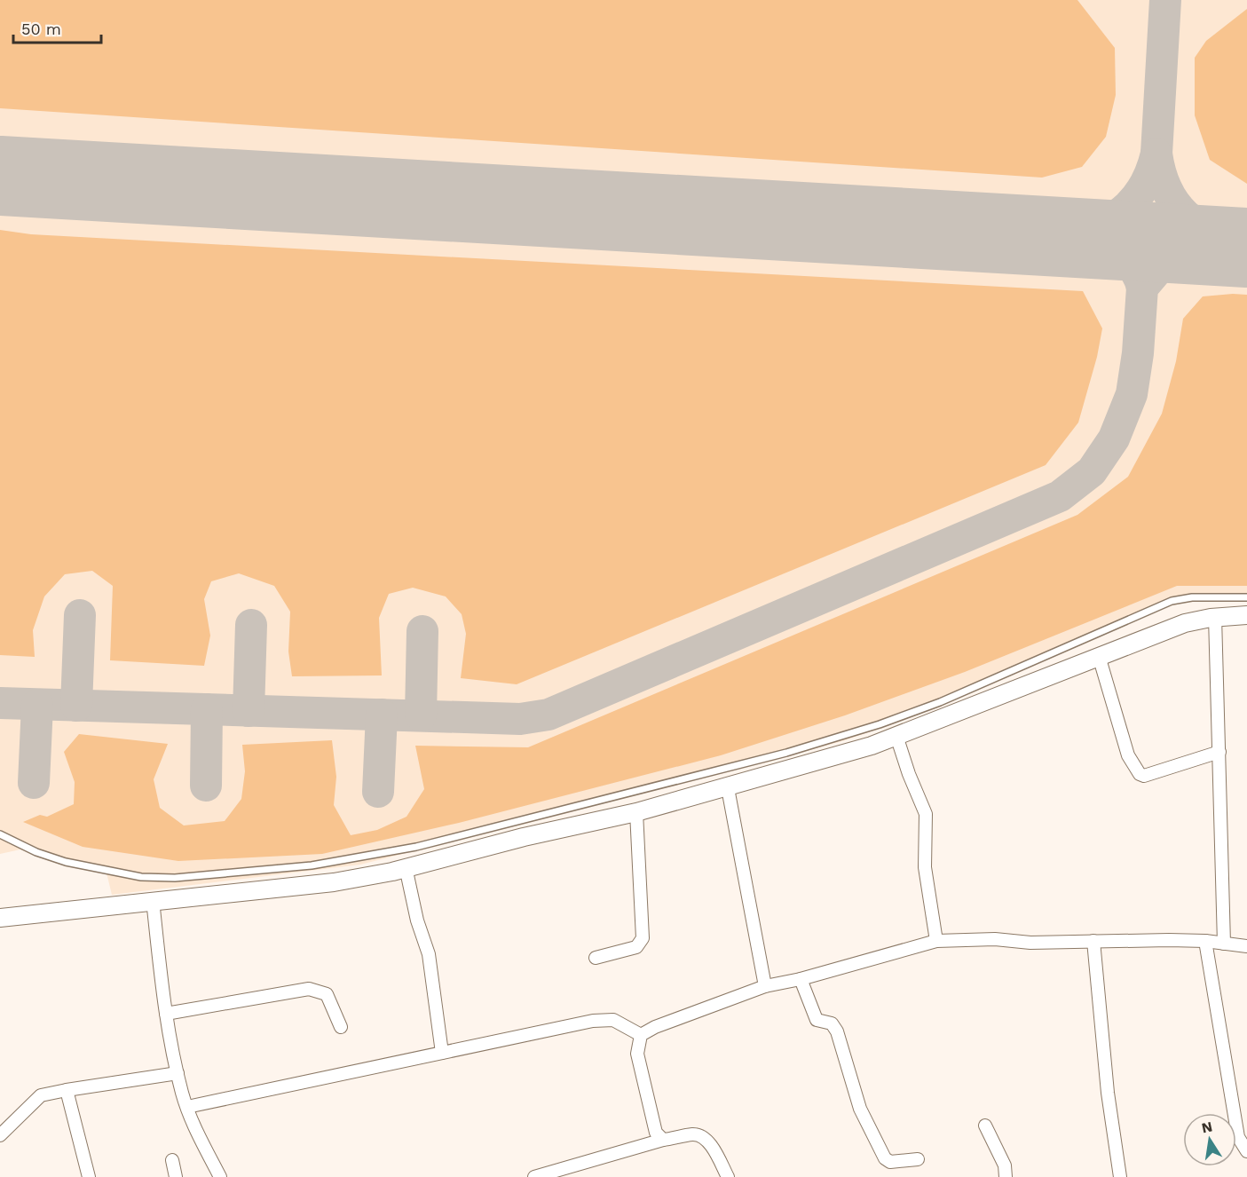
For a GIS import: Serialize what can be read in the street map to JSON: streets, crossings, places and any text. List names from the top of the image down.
{
  "scale_bar": "50 m",
  "north": "top"
}
